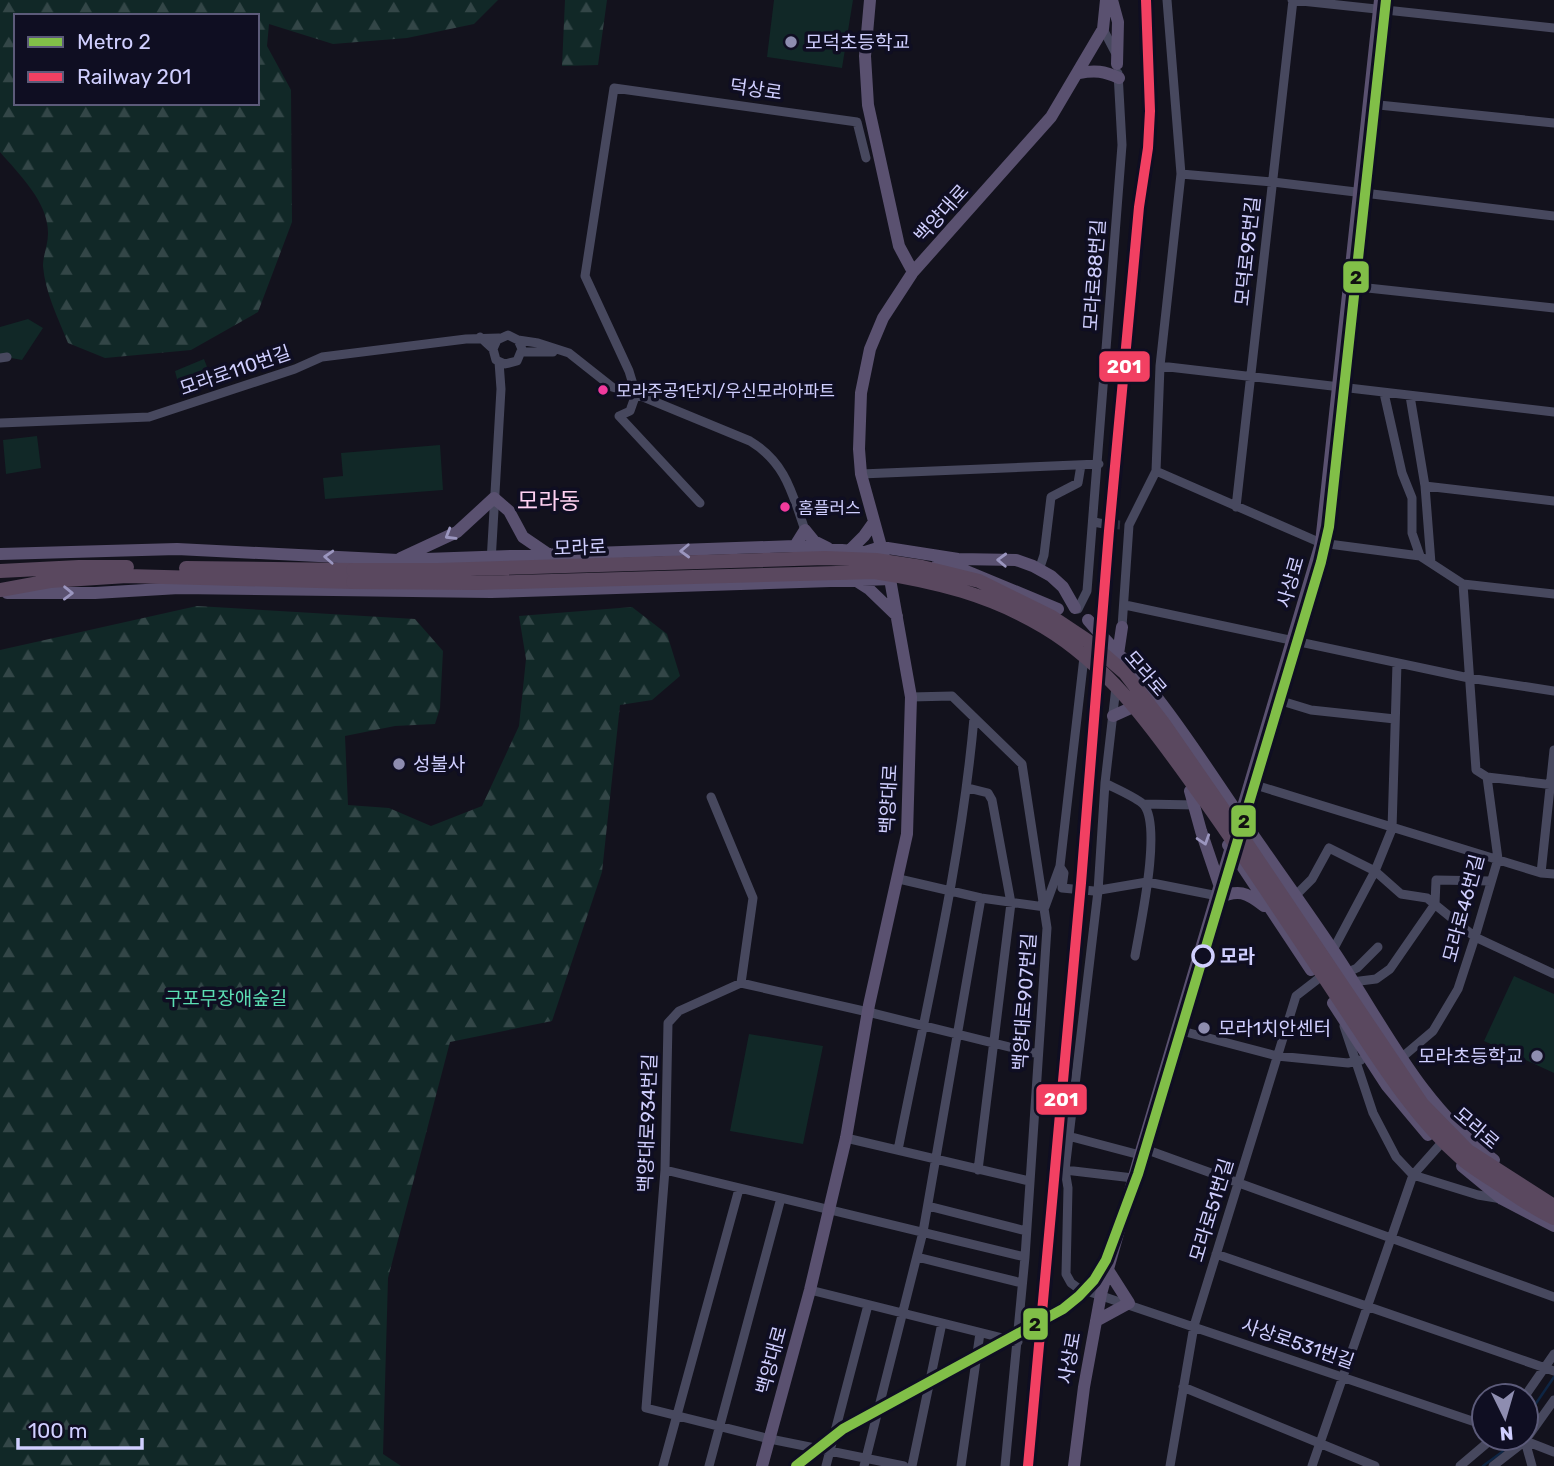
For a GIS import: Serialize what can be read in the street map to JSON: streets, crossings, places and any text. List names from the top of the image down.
{
  "streets": {
    "highway": ["모라로"],
    "main road": ["백양대로", "사상로"],
    "street": [
      "덕상로",
      "모덕로95번길",
      "모라로88번길",
      "모라로110번길",
      "모라로46번길",
      "백양대로907번길",
      "백양대로934번길",
      "모라로51번길",
      "사상로531번길"
    ]
  },
  "crossings": [
    ["덕상로", "모라로110번길"],
    ["백양대로", "모라로88번길"],
    ["백양대로", "백양대로907번길"],
    ["모라로88번길", "모라로"],
    ["모라로", "사상로"],
    ["모라로", "모라로46번길"],
    ["모라로", "모라로51번길"],
    ["모라로", "사상로531번길"],
    ["사상로", "사상로531번길"],
    ["모라로51번길", "사상로531번길"]
  ],
  "districts": ["모라동"],
  "parks": ["구포무장애숲길"],
  "places": [
    "모덕초등학교",
    "모라주공1단지/우신모라아파트",
    "홈플러스",
    "성불사",
    "모라",
    "모라1치안센터",
    "모라초등학교"
  ],
  "lines": ["metro line 2", "rail line 201"],
  "legend": ["Metro 2", "Railway 201"],
  "scale_bar": "100 m",
  "north": "bottom"
}
